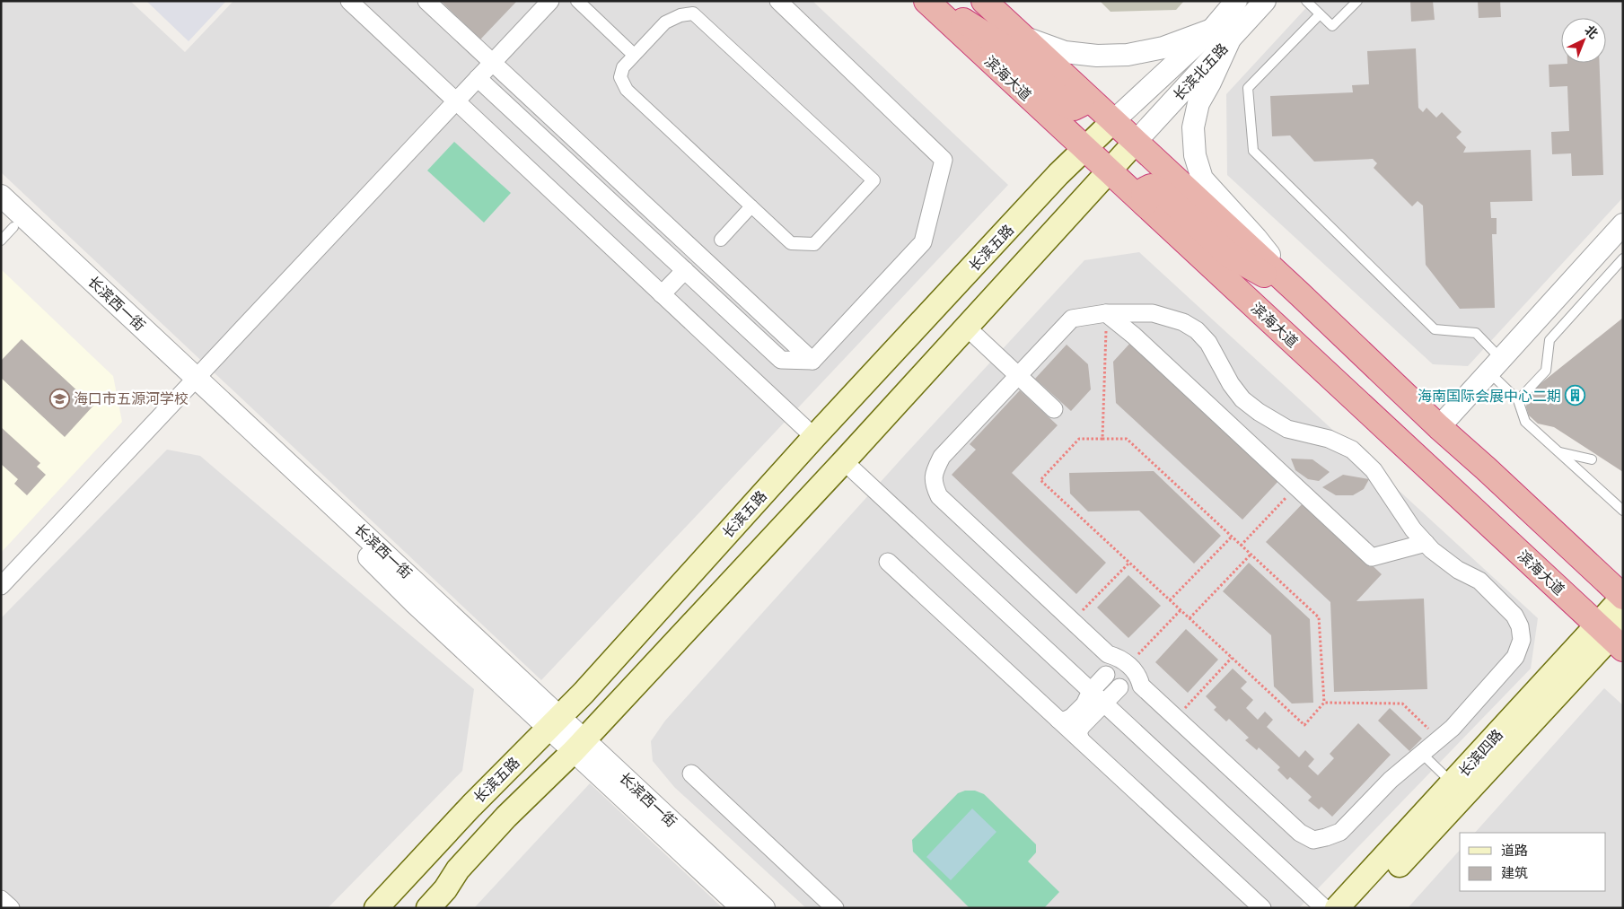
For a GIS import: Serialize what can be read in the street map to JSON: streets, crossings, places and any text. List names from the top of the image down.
{
  "streets": {
    "highway": ["滨海大道"],
    "main road": ["长滨五路", "长滨四路"],
    "street": ["长滨北五路", "长滨西一街"]
  },
  "crossings": [
    ["长滨北五路", "长滨五路"],
    ["滨海大道", "长滨五路"],
    ["滨海大道", "长滨四路"],
    ["长滨五路", "长滨西一街"]
  ],
  "places": {
    "building": ["海南国际会展中心二期"],
    "school or university": ["海口市五源河学校"]
  },
  "legend": ["道路", "建筑"],
  "north": "top right"
}
